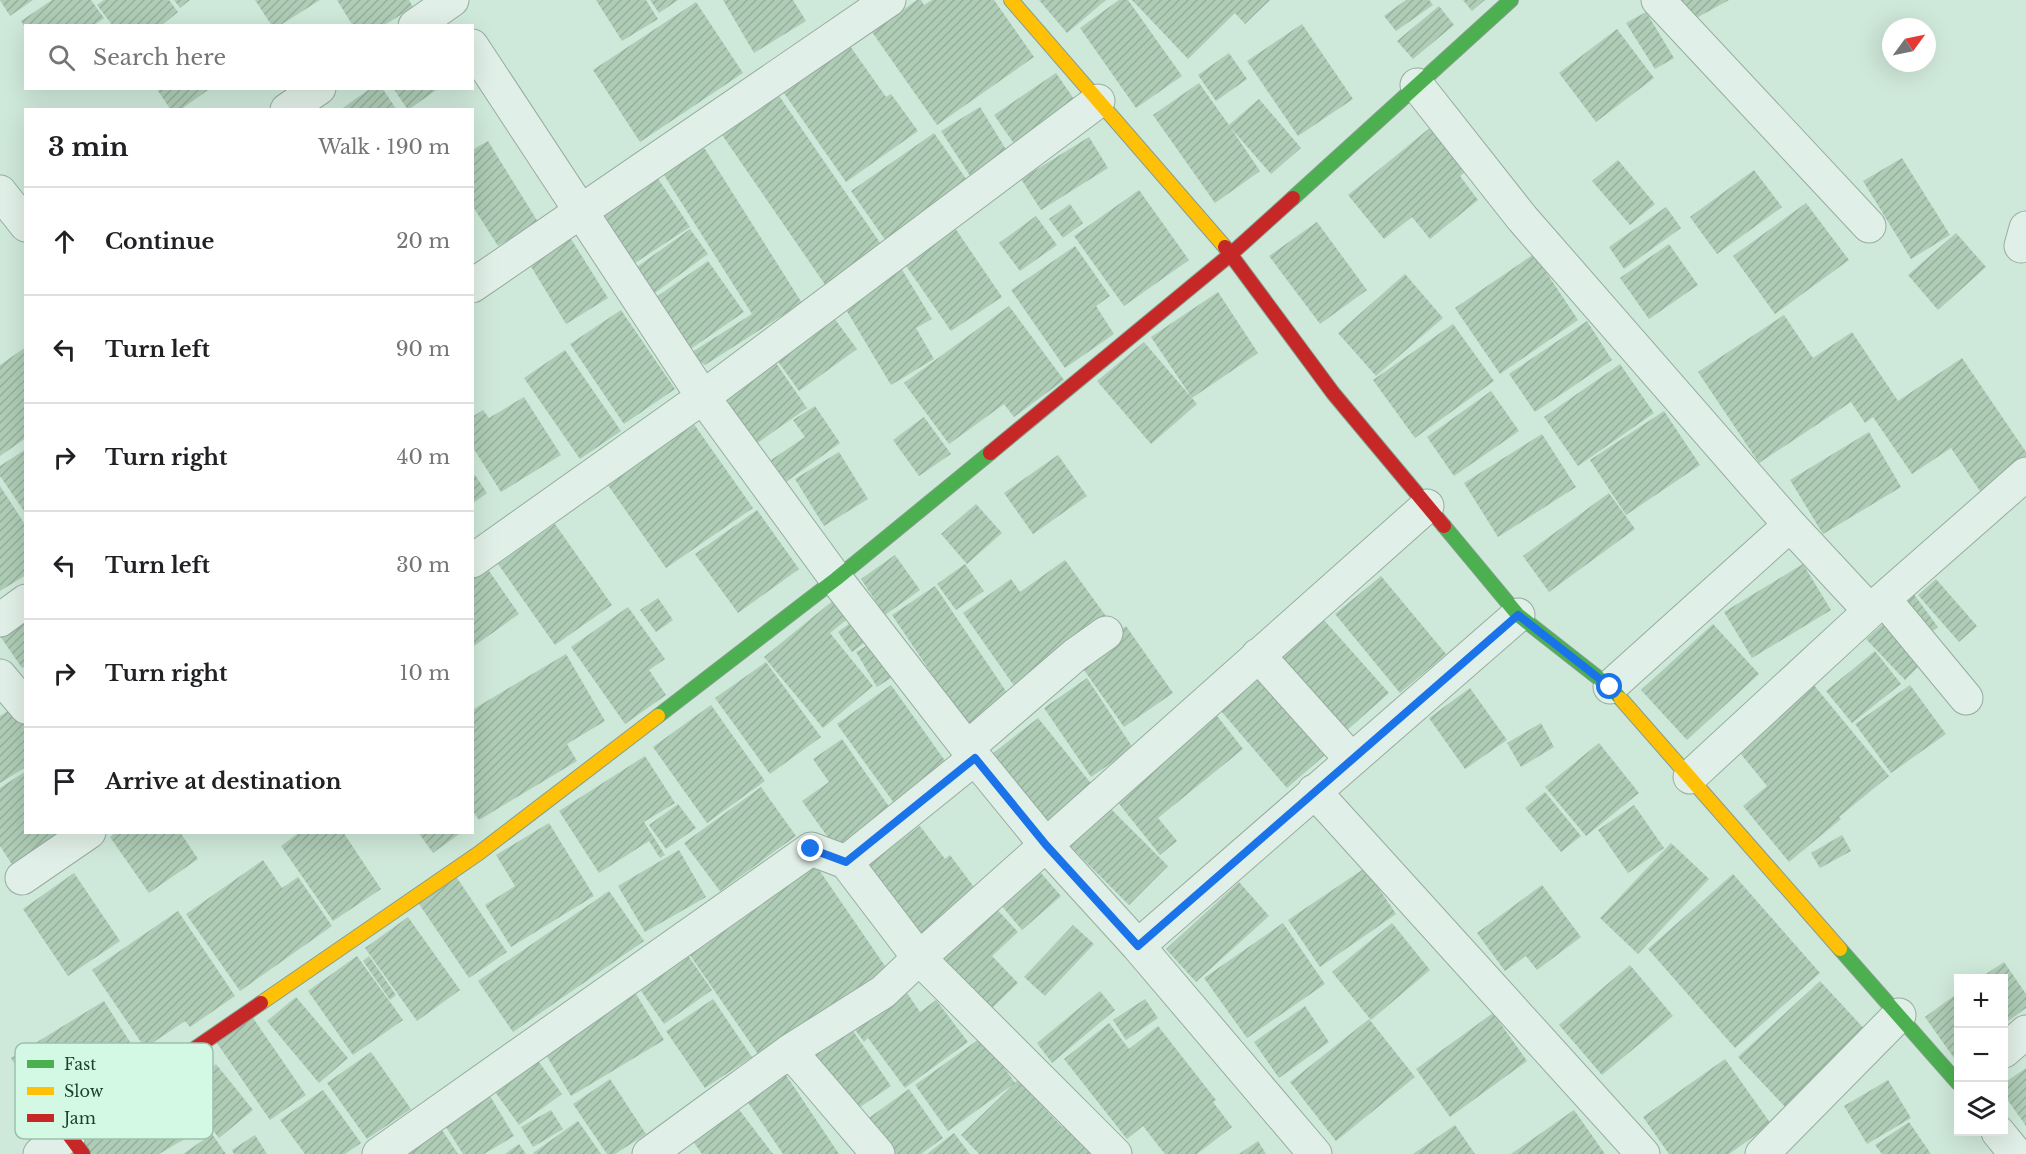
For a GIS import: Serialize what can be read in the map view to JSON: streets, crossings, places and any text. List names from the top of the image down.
{
  "legend": ["Fast", "Slow", "Jam"],
  "north": "top right",
  "page": {
    "search": "Search here",
    "heading": ["3 min", "Walk · 190 m"],
    "list": [
      ["Continue", "20 m"],
      ["Turn left", "90 m"],
      ["Turn right", "40 m"],
      ["Turn left", "30 m"],
      ["Turn right", "10 m"],
      "Arrive at destination"
    ],
    "map_buttons": ["+", "−"]
  }
}
